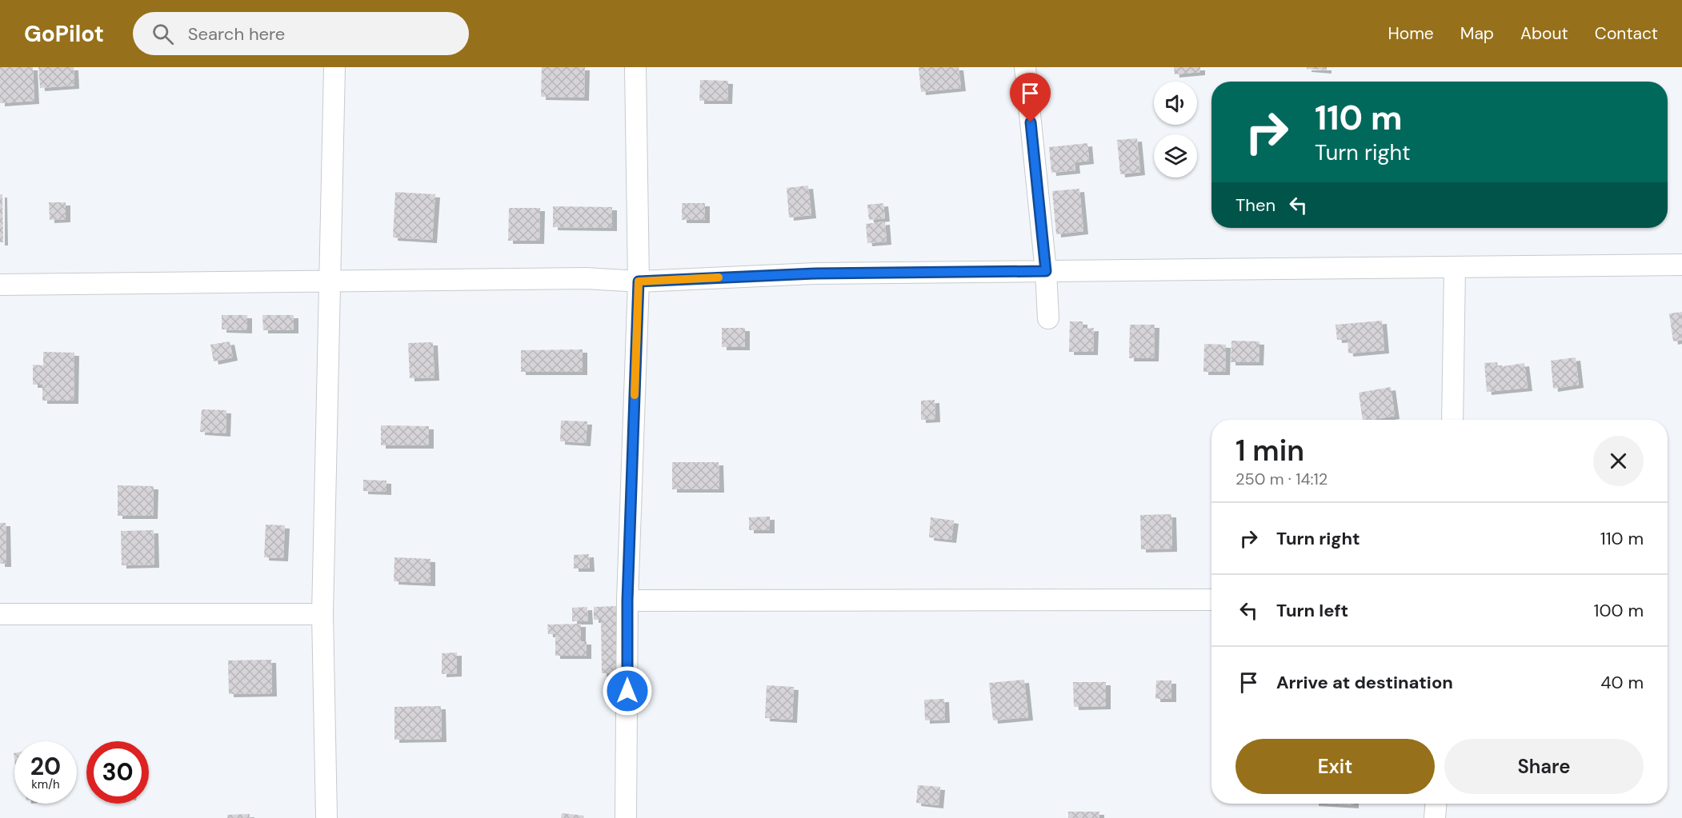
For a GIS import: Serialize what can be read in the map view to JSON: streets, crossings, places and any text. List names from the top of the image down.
{
  "page": {
    "header": "GoPilot",
    "search": "Search here",
    "nav": [
      "Home",
      "Map",
      "About",
      "Contact"
    ],
    "turn": ["110 m", "Turn right"],
    "then": "Then",
    "heading": ["1 min", "250 m · 14:12"],
    "list": [
      {
        "name": "Turn right",
        "value": "110 m"
      },
      {
        "name": "Turn left",
        "value": "100 m"
      },
      {
        "name": "Arrive at destination",
        "value": "40 m"
      }
    ],
    "buttons": ["Exit", "Share"],
    "speed": "20 km/h",
    "limit": "30"
  }
}
